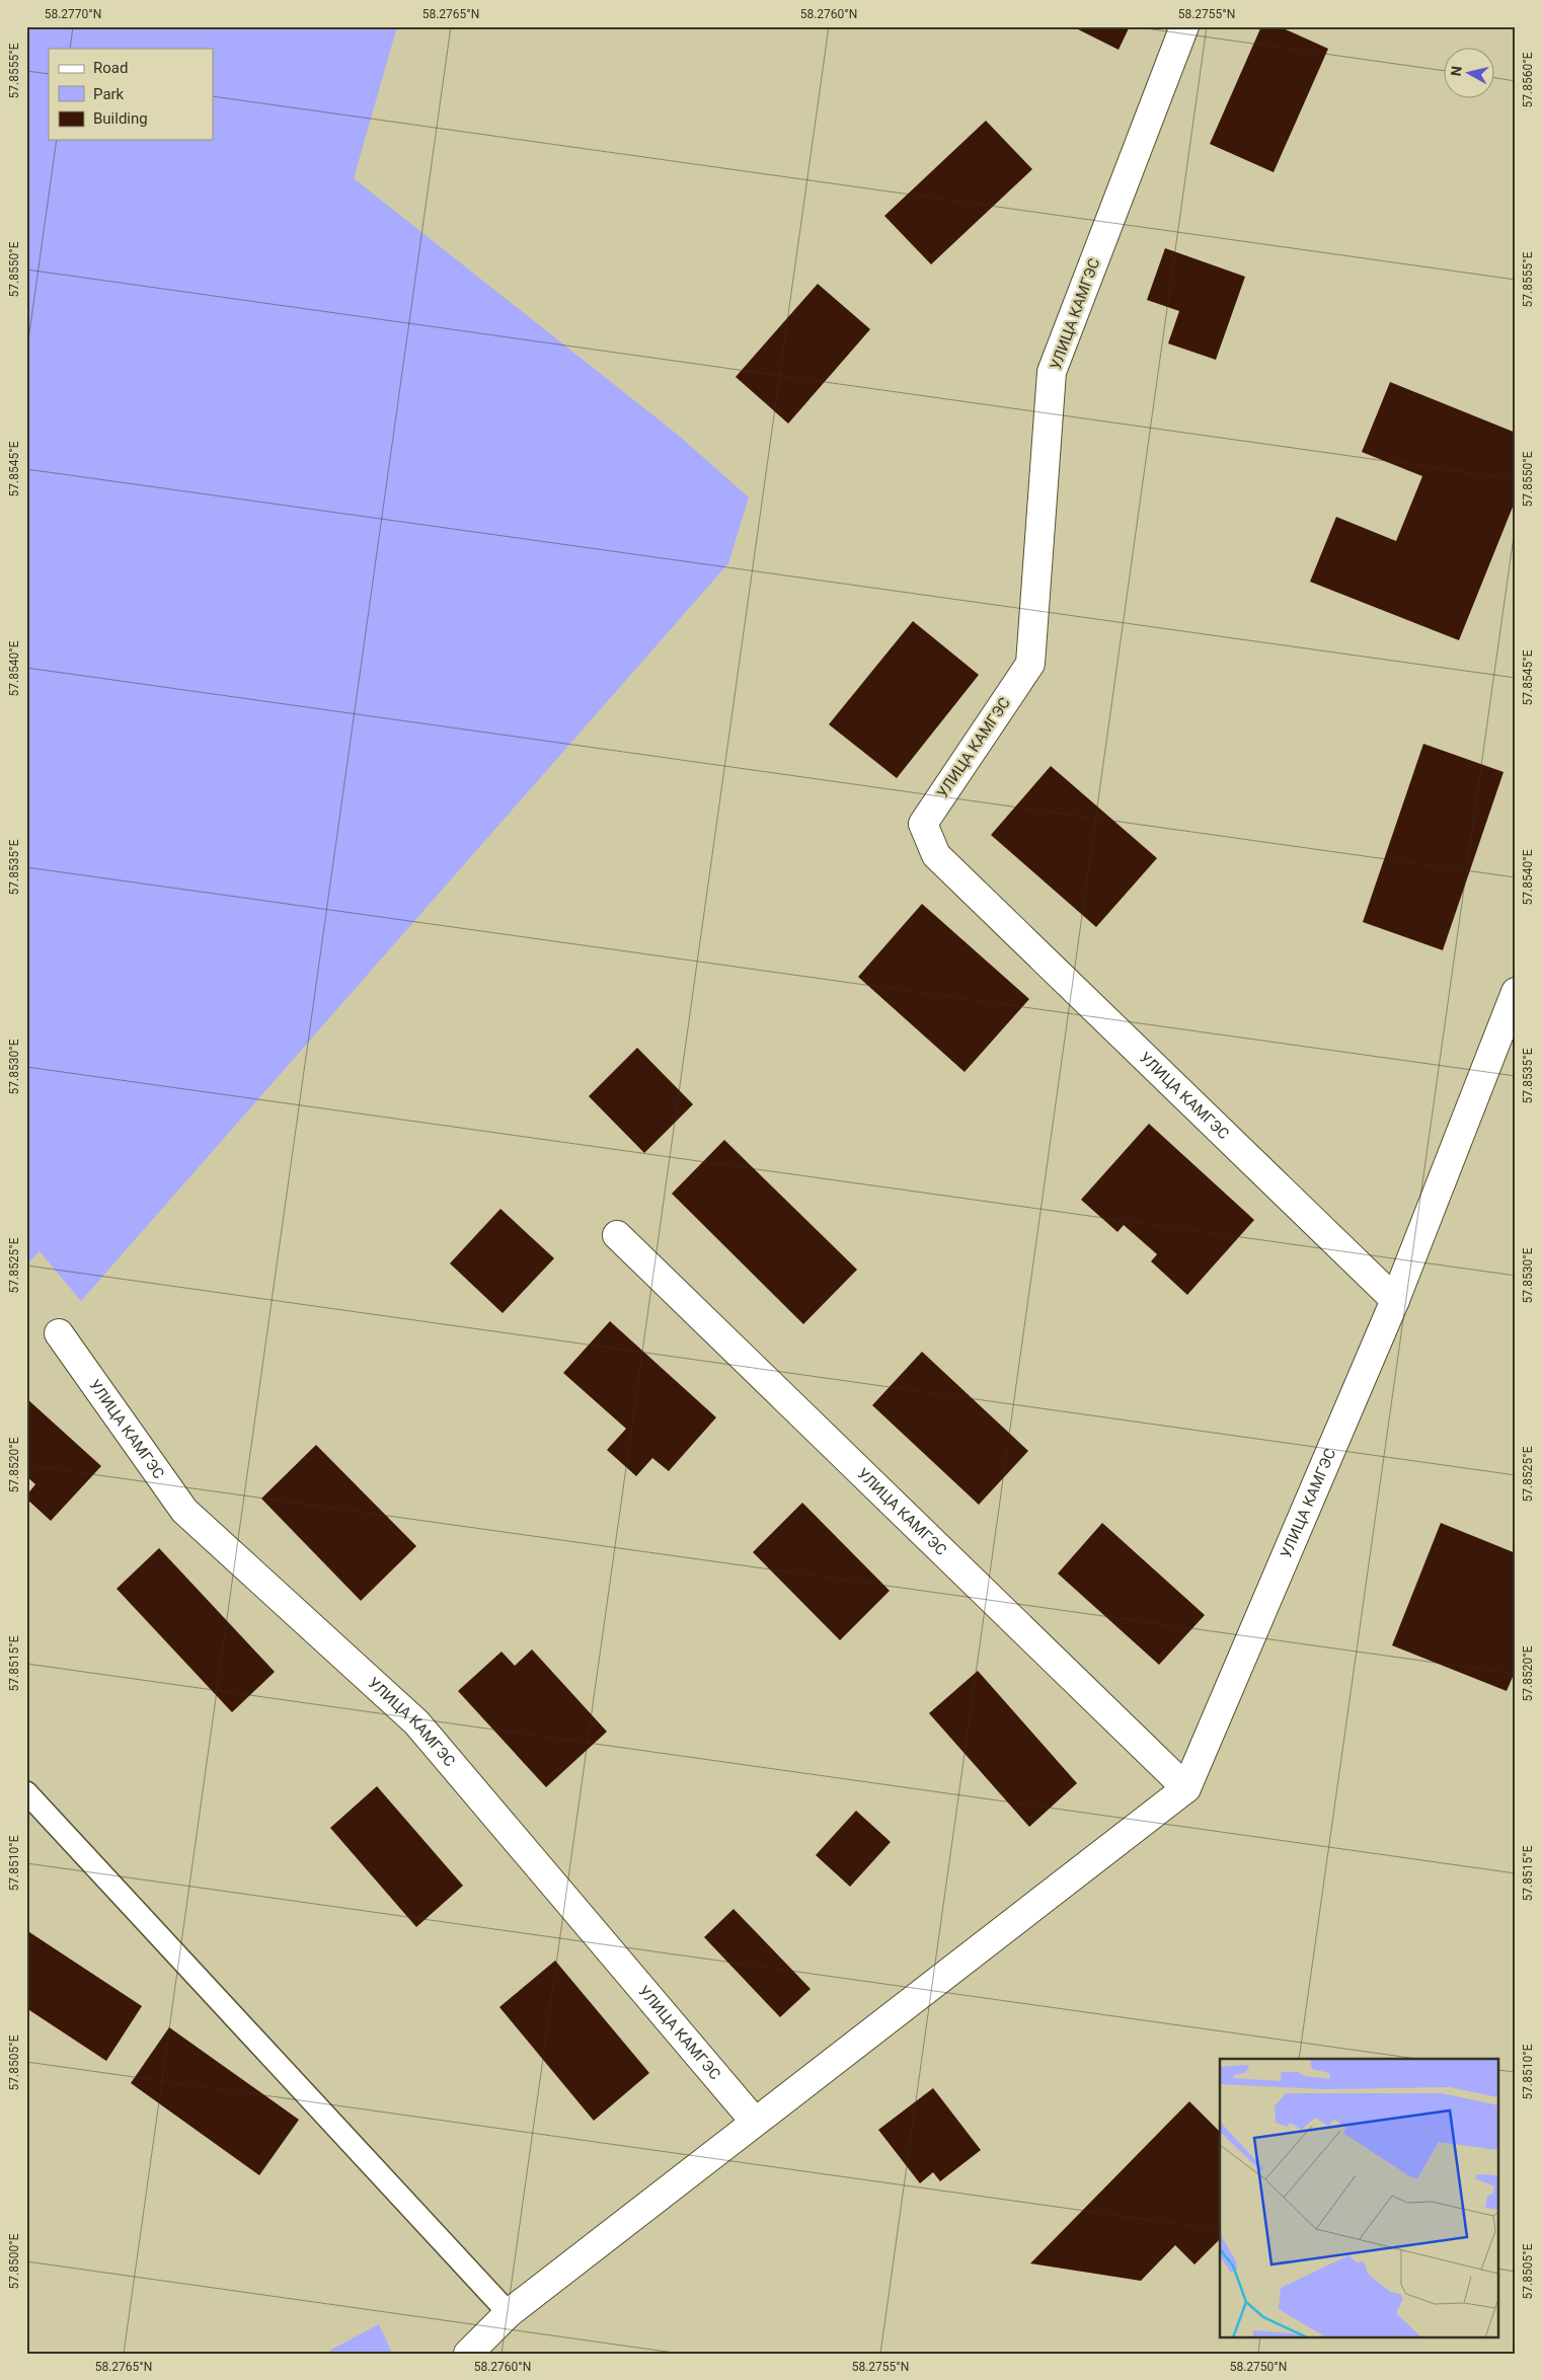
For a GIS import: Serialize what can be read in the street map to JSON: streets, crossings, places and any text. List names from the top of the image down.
{
  "streets": {
    "street": ["УЛИЦА КАМГЭС"]
  },
  "legend": ["Road", "Park", "Building"],
  "north": "left",
  "coordinates": [
    "58.2770°N",
    "58.2765°N",
    "58.2760°N",
    "58.2755°N",
    "57.8555°E",
    "57.8560°E",
    "57.8550°E",
    "57.8545°E",
    "57.8540°E",
    "57.8535°E",
    "57.8530°E",
    "57.8525°E",
    "57.8520°E",
    "57.8515°E",
    "57.8510°E",
    "57.8505°E",
    "57.8500°E",
    "58.2750°N"
  ]
}
